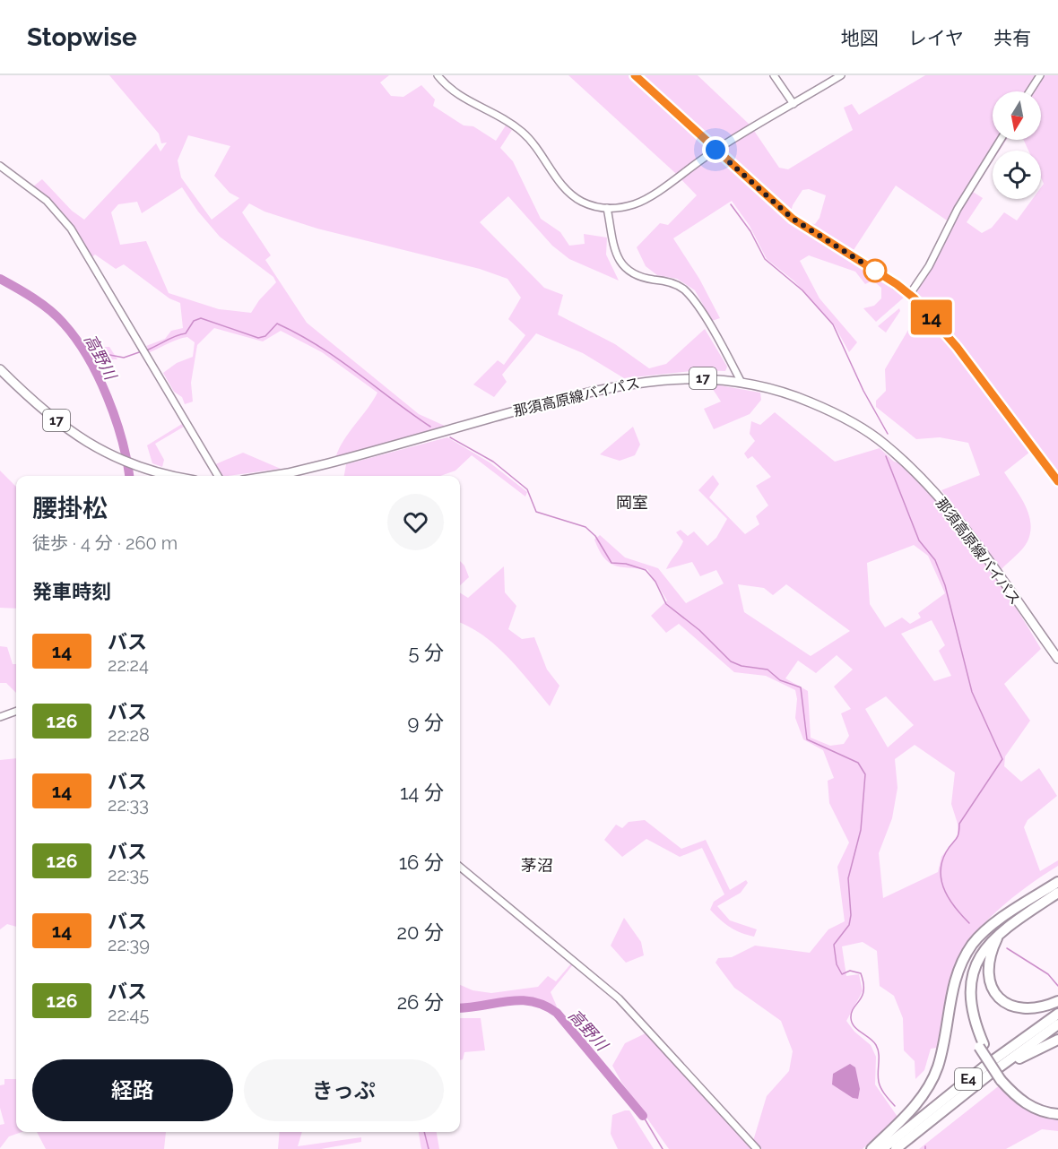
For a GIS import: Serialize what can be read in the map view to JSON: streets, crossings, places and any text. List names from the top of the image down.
{
  "streets": {
    "highway": ["E4"],
    "main road": ["17", "那須高原線バイパス"]
  },
  "districts": ["岡室", "茅沼"],
  "water": ["高野川"],
  "lines": ["bus line 14"],
  "north": "bottom",
  "page": {
    "header": "Stopwise",
    "nav": ["地図", "レイヤ", "共有"],
    "on_map": "14",
    "heading": [
      ["腰掛松", "徒歩 · 4 分 · 260 m"],
      "発車時刻"
    ],
    "list": [
      {
        "mark": "14",
        "name": "バス",
        "note": "22:24",
        "value": "5 分"
      },
      {
        "mark": "126",
        "name": "バス",
        "note": "22:28",
        "value": "9 分"
      },
      {
        "mark": "14",
        "name": "バス",
        "note": "22:33",
        "value": "14 分"
      },
      {
        "mark": "126",
        "name": "バス",
        "note": "22:35",
        "value": "16 分"
      },
      {
        "mark": "14",
        "name": "バス",
        "note": "22:39",
        "value": "20 分"
      },
      {
        "mark": "126",
        "name": "バス",
        "note": "22:45",
        "value": "26 分"
      }
    ],
    "buttons": ["経路", "きっぷ"]
  }
}
